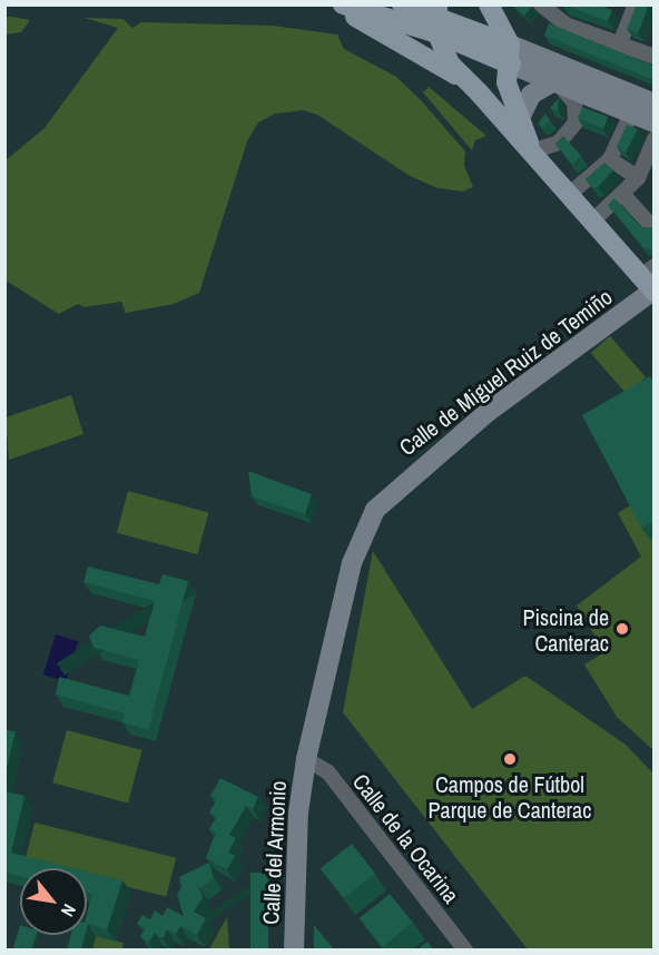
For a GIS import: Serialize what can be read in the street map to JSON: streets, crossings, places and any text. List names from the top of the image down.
{
  "streets": {
    "street": ["Calle de Miguel Ruiz de Temiño", "Calle de la Ocarina", "Calle del Armonio"]
  },
  "crossings": [
    ["Calle de Miguel Ruiz de Temiño", "Calle de la Ocarina"],
    ["Calle de Miguel Ruiz de Temiño", "Calle del Armonio"],
    ["Calle de la Ocarina", "Calle del Armonio"]
  ],
  "places": ["Piscina de Canterac", "Campos de Fútbol Parque de Canterac"],
  "north": "bottom right"
}
